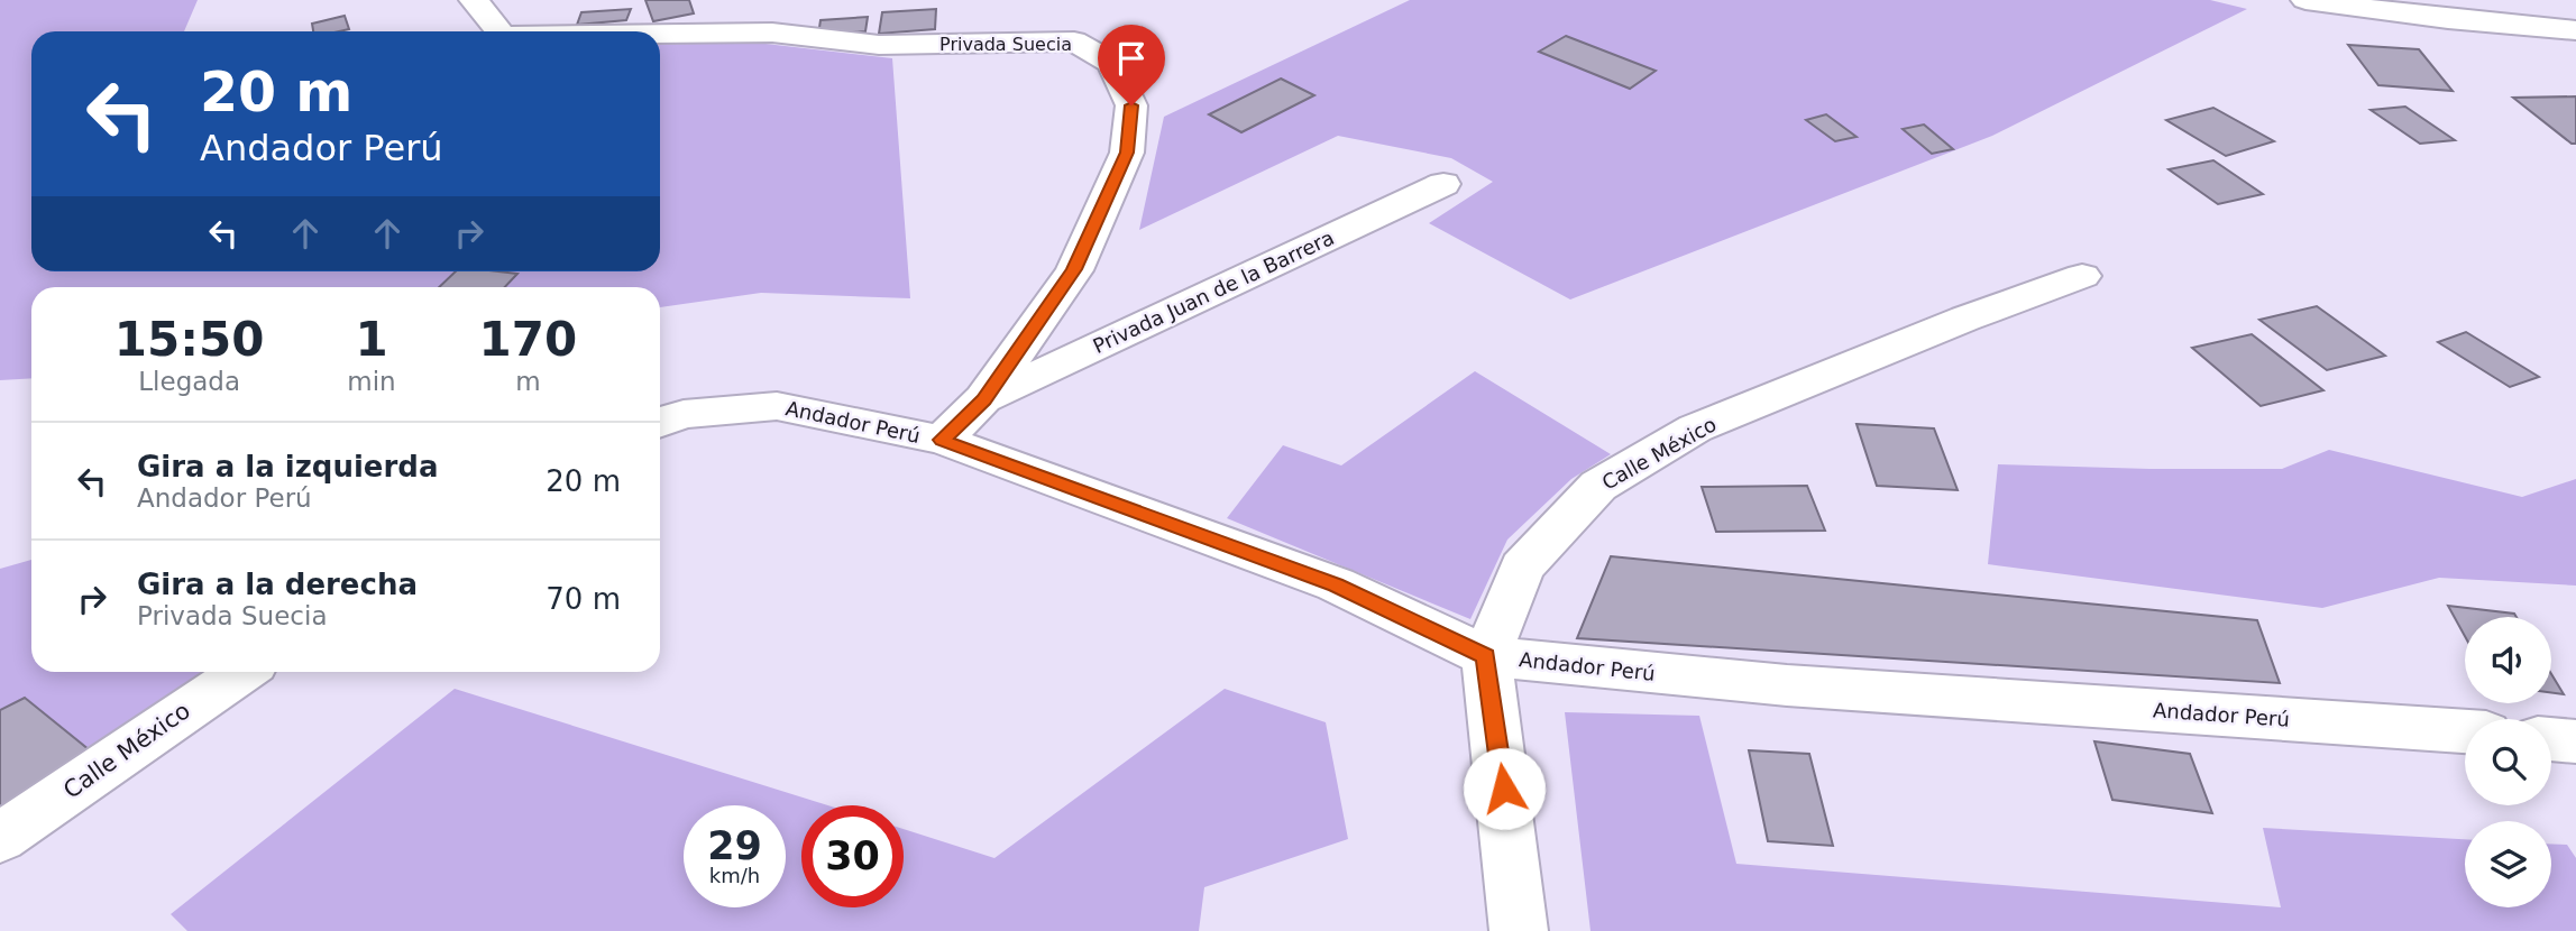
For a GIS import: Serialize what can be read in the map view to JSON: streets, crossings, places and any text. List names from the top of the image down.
{
  "streets": {
    "street": [
      "Privada Suecia",
      "Privada Juan de la Barrera",
      "Andador Perú",
      "Calle México"
    ]
  },
  "crossings": [
    ["Privada Suecia", "Privada Juan de la Barrera"],
    ["Privada Suecia", "Andador Perú"],
    ["Andador Perú", "Calle México"]
  ],
  "page": {
    "turn": ["20 m", "Andador Perú"],
    "eta": [
      "15:50",
      "Llegada",
      "1",
      "min",
      "170",
      "m"
    ],
    "list": [
      {
        "name": "Gira a la izquierda",
        "note": "Andador Perú",
        "value": "20 m"
      },
      {
        "name": "Gira a la derecha",
        "note": "Privada Suecia",
        "value": "70 m"
      }
    ],
    "speed": "29 km/h",
    "limit": "30"
  }
}
